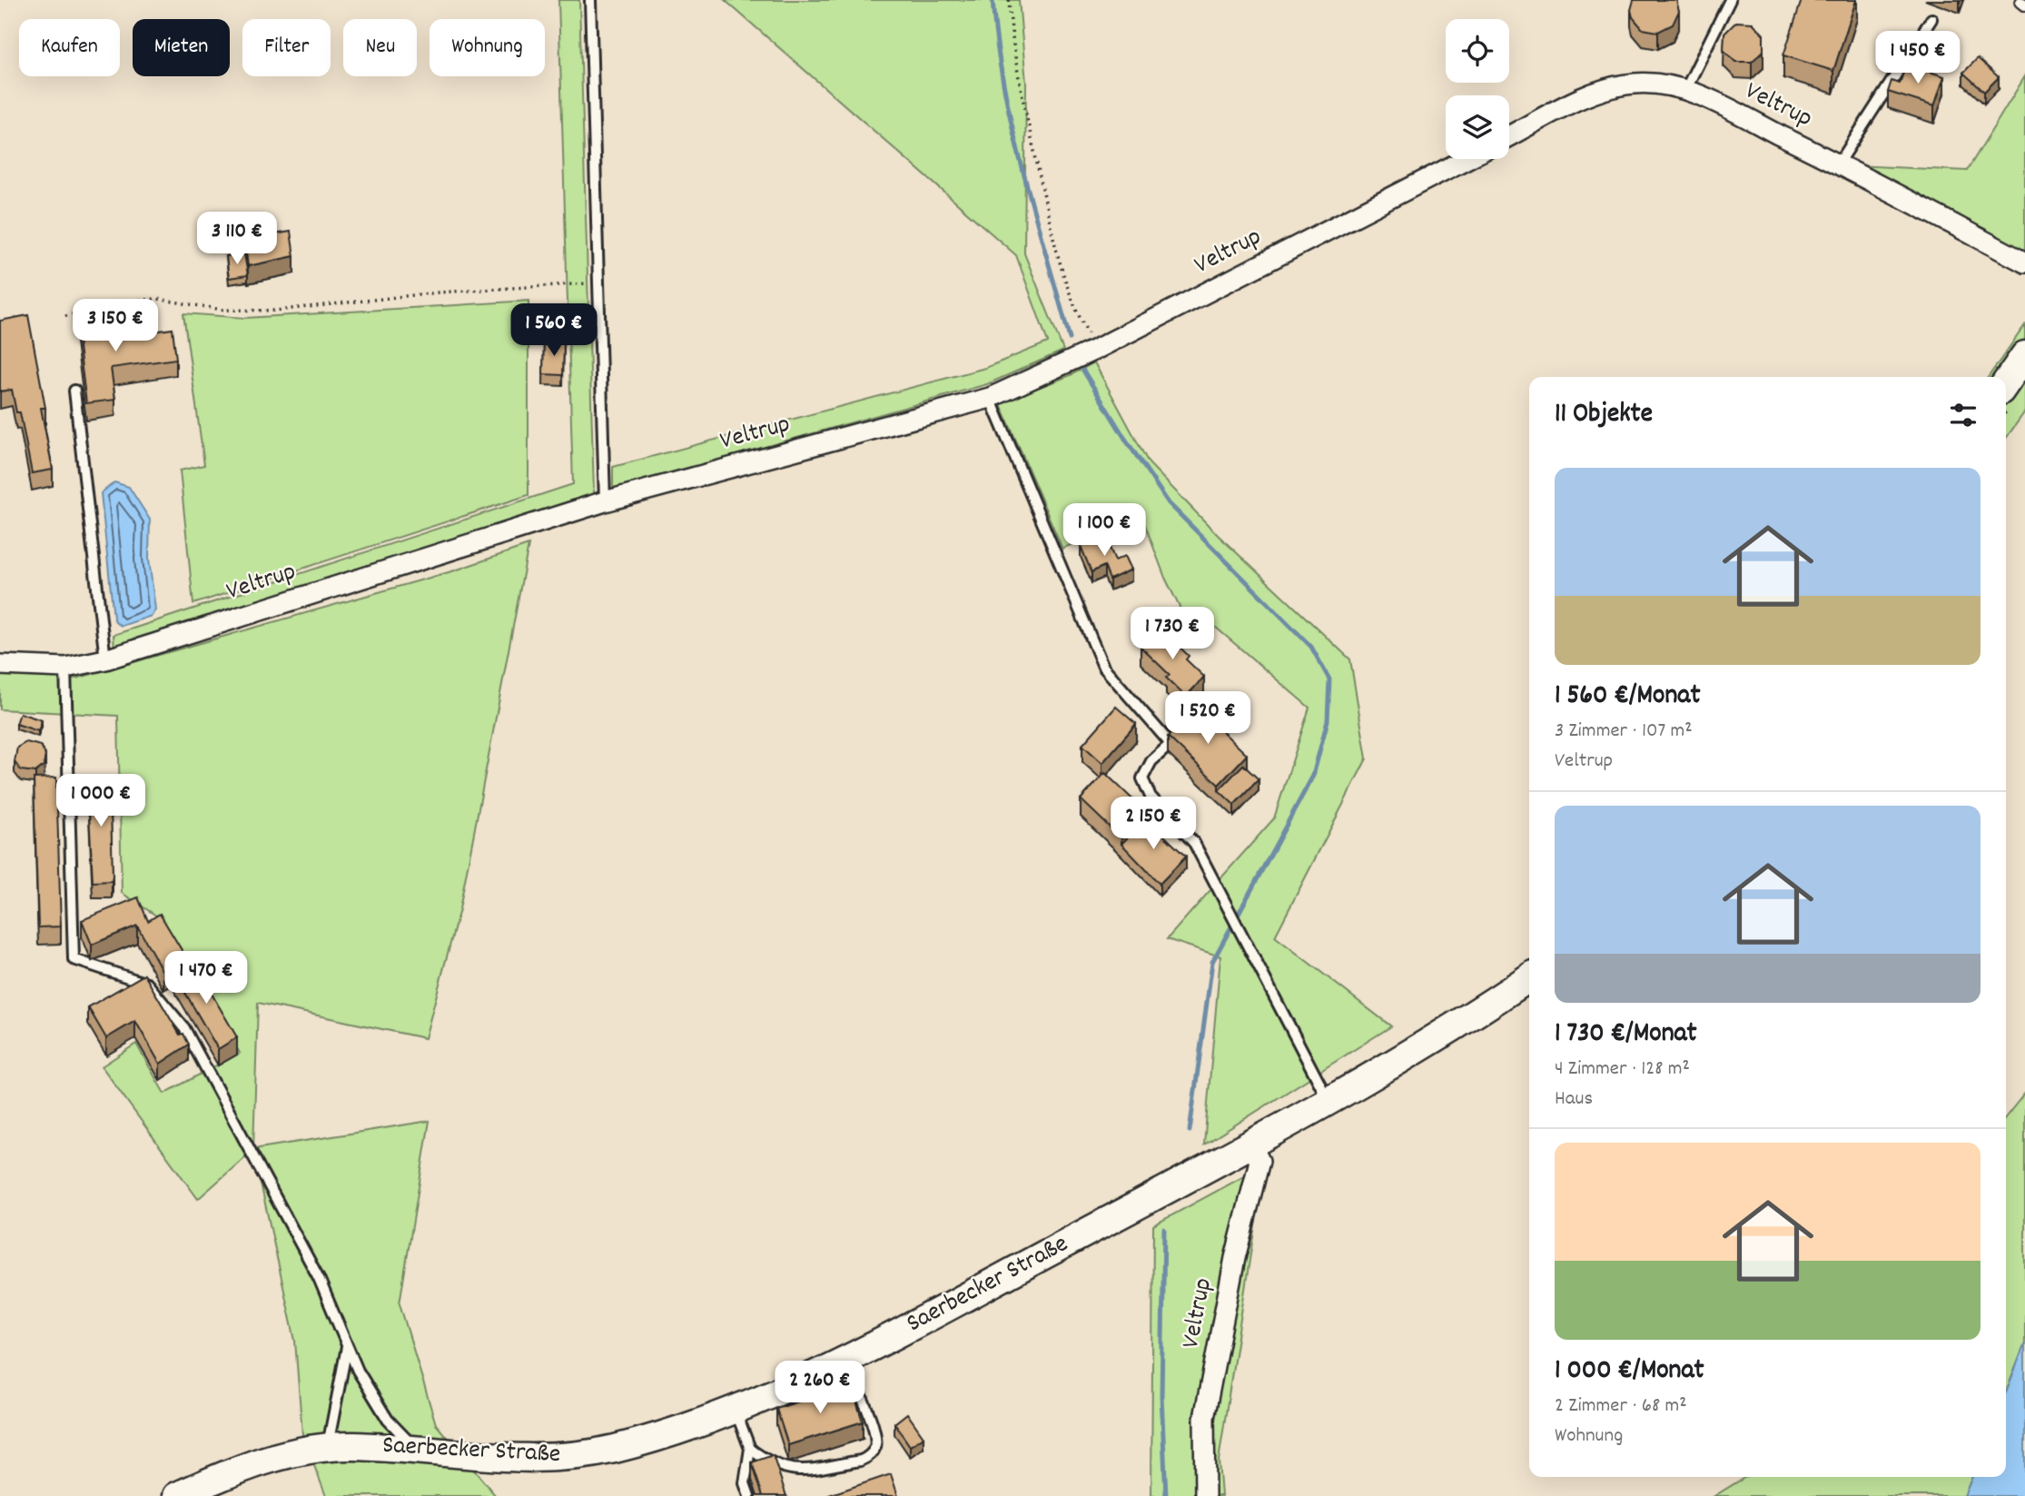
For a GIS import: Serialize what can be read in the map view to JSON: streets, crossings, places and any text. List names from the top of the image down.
{
  "streets": {
    "main road": ["Saerbecker Straße"],
    "street": ["Veltrup"]
  },
  "crossings": [
    ["Veltrup", "Saerbecker Straße"]
  ],
  "page": {
    "chip": [
      "Kaufen",
      "Mieten",
      "Filter",
      "Neu",
      "Wohnung"
    ],
    "price": [
      "1 450 €",
      "3 110 €",
      "3 150 €",
      "1 560 €",
      "1 100 €",
      "1 730 €",
      "1 520 €",
      "1 000 €",
      "2 150 €",
      "1 470 €",
      "2 260 €"
    ],
    "heading": "11 Objekte",
    "list": [
      {
        "name": "1 560 €/Monat",
        "note": "3 Zimmer · 107 m² · Veltrup"
      },
      {
        "name": "1 730 €/Monat",
        "note": "4 Zimmer · 128 m² · Haus"
      },
      {
        "name": "1 000 €/Monat",
        "note": "2 Zimmer · 68 m² · Wohnung"
      }
    ]
  }
}
